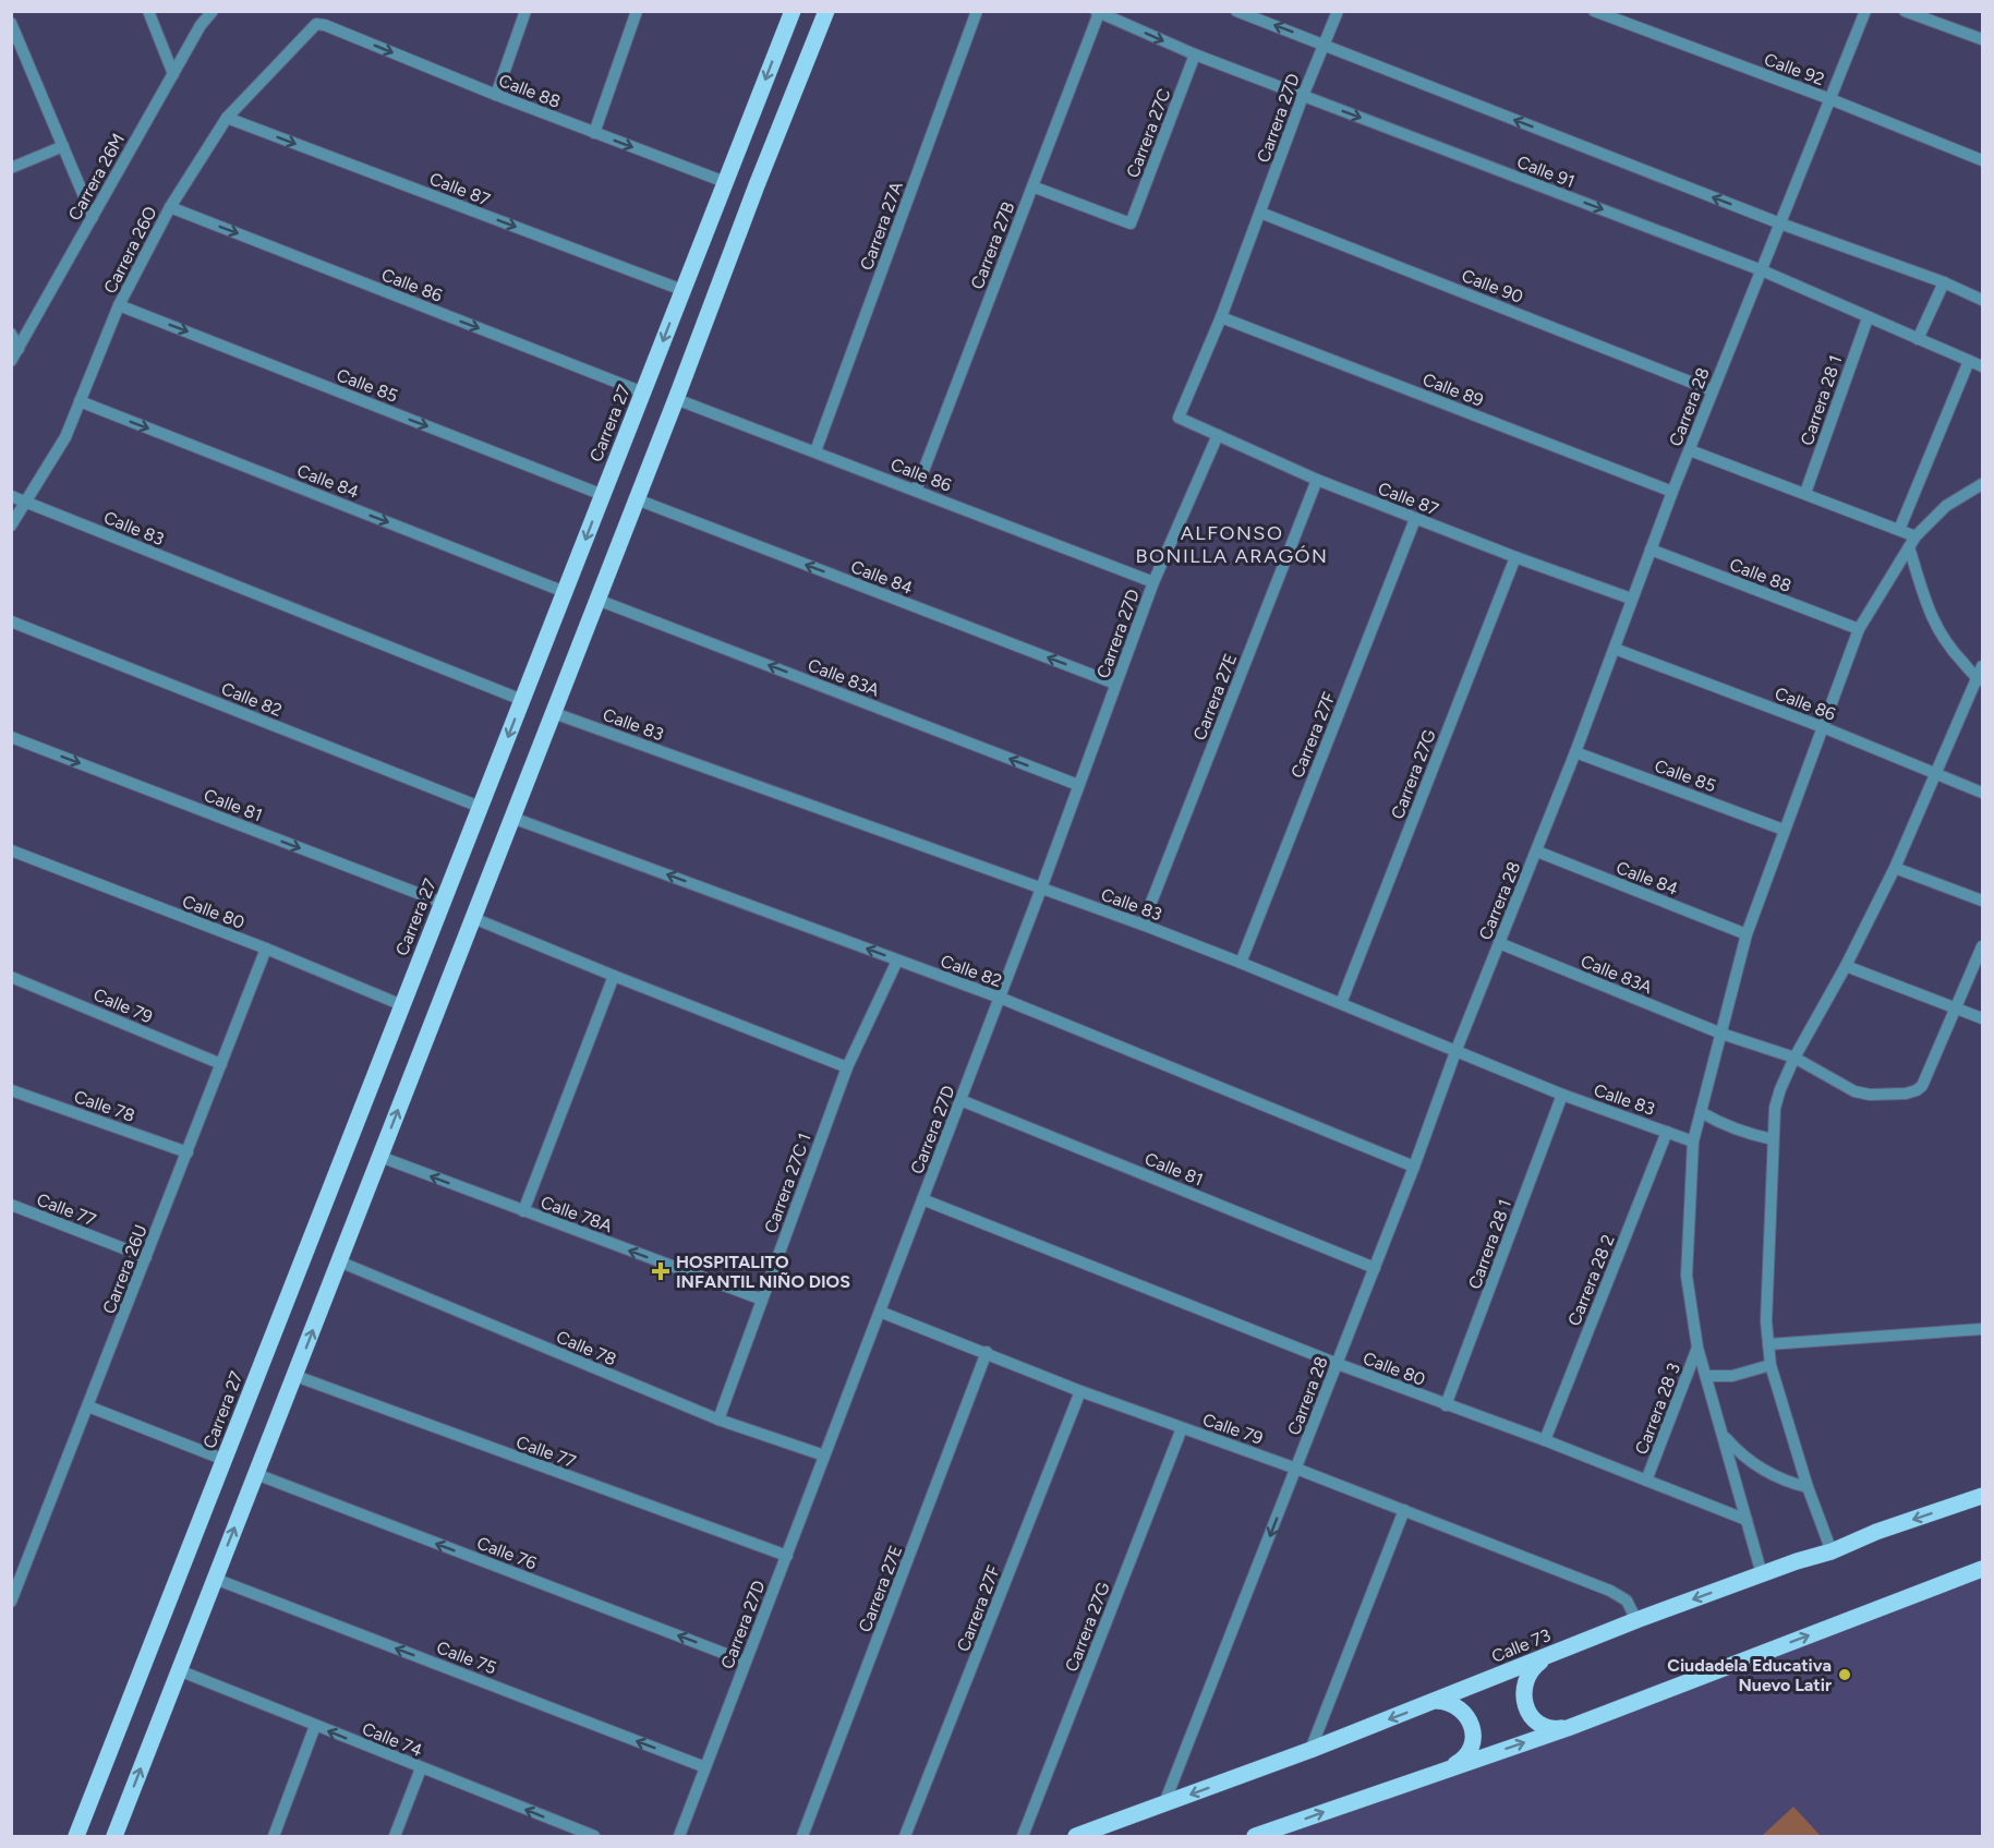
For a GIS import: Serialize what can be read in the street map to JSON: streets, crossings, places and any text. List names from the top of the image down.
{
  "streets": {
    "main road": ["Carrera 27", "Calle 73"],
    "street": [
      "Calle 92",
      "Calle 88",
      "Carrera 27D",
      "Carrera 27C",
      "Calle 91",
      "Carrera 26M",
      "Calle 87",
      "Carrera 27A",
      "Carrera 27B",
      "Carrera 26O",
      "Calle 86",
      "Calle 90",
      "Calle 85",
      "Calle 89",
      "Carrera 28 1",
      "Carrera 28",
      "Calle 84",
      "Calle 83",
      "Calle 83A",
      "Carrera 27E",
      "Calle 82",
      "Carrera 27F",
      "Carrera 27G",
      "Calle 81",
      "Calle 80",
      "Calle 79",
      "Calle 78",
      "Carrera 27C 1",
      "Calle 77",
      "Calle 78A",
      "Carrera 26U",
      "Carrera 28 2",
      "Carrera 28 3",
      "Calle 76",
      "Calle 75",
      "Calle 74"
    ]
  },
  "crossings": [
    ["Calle 92", "Carrera 28"],
    ["Calle 88", "Carrera 26O"],
    ["Calle 88", "Carrera 28"],
    ["Calle 88", "Carrera 27"],
    ["Carrera 27D", "Calle 91"],
    ["Carrera 27D", "Calle 87"],
    ["Carrera 27D", "Calle 86"],
    ["Carrera 27D", "Calle 90"],
    ["Carrera 27D", "Calle 89"],
    ["Carrera 27D", "Calle 84"],
    ["Carrera 27D", "Calle 83"],
    ["Carrera 27D", "Calle 83A"],
    ["Carrera 27D", "Calle 82"],
    ["Carrera 27D", "Calle 81"],
    ["Carrera 27D", "Calle 80"],
    ["Carrera 27D", "Calle 79"],
    ["Carrera 27D", "Calle 78"],
    ["Carrera 27D", "Calle 77"],
    ["Carrera 27D", "Calle 76"],
    ["Carrera 27D", "Calle 75"],
    ["Carrera 27C", "Calle 91"],
    ["Carrera 27C", "Carrera 27B"],
    ["Calle 91", "Carrera 27B"],
    ["Calle 91", "Carrera 28 1"],
    ["Calle 91", "Carrera 28"],
    ["Calle 87", "Carrera 26O"],
    ["Calle 87", "Carrera 28"],
    ["Calle 87", "Carrera 27"],
    ["Calle 87", "Carrera 27E"],
    ["Calle 87", "Carrera 27F"],
    ["Calle 87", "Carrera 27G"],
    ["Carrera 27A", "Calle 86"],
    ["Carrera 27B", "Calle 86"],
    ["Carrera 26O", "Calle 86"],
    ["Carrera 26O", "Calle 85"],
    ["Carrera 26O", "Calle 84"],
    ["Carrera 26O", "Calle 83"],
    ["Calle 86", "Carrera 28"],
    ["Calle 86", "Carrera 27"],
    ["Calle 90", "Carrera 28"],
    ["Calle 85", "Carrera 28"],
    ["Calle 85", "Carrera 27"],
    ["Calle 89", "Carrera 28"],
    ["Carrera 28 1", "Calle 83"],
    ["Carrera 28 1", "Calle 80"],
    ["Carrera 28", "Calle 84"],
    ["Carrera 28", "Calle 83"],
    ["Carrera 28", "Calle 83A"],
    ["Carrera 28", "Calle 82"],
    ["Carrera 28", "Calle 81"],
    ["Carrera 28", "Calle 80"],
    ["Carrera 28", "Calle 79"],
    ["Carrera 28", "Calle 73"],
    ["Carrera 27", "Calle 84"],
    ["Carrera 27", "Calle 83"],
    ["Carrera 27", "Calle 82"],
    ["Carrera 27", "Calle 81"],
    ["Carrera 27", "Calle 80"],
    ["Calle 83", "Carrera 27E"],
    ["Calle 83", "Carrera 27F"],
    ["Calle 83", "Carrera 27G"],
    ["Calle 83", "Carrera 28 2"],
    ["Carrera 27E", "Calle 79"],
    ["Calle 82", "Carrera 27C 1"],
    ["Carrera 27F", "Calle 79"],
    ["Carrera 27G", "Calle 79"],
    ["Calle 80", "Carrera 26U"],
    ["Calle 80", "Carrera 28 2"],
    ["Calle 80", "Carrera 28 3"],
    ["Calle 79", "Carrera 26U"],
    ["Calle 79", "Calle 73"],
    ["Calle 78", "Carrera 27C 1"],
    ["Calle 78", "Carrera 26U"],
    ["Carrera 27C 1", "Calle 78A"],
    ["Calle 77", "Carrera 26U"]
  ],
  "one_way": [
    "Calle 88",
    "Calle 87",
    "Calle 86",
    "Calle 85",
    "Calle 83A",
    "Calle 81",
    "Calle 78A",
    "Calle 76",
    "Calle 75",
    "Calle 74"
  ],
  "districts": ["ALFONSO BONILLA ARAGÓN"],
  "places": {
    "health": ["HOSPITALITO INFANTIL NIÑO DIOS"],
    "other": ["Ciudadela Educativa Nuevo Latir"]
  }
}
